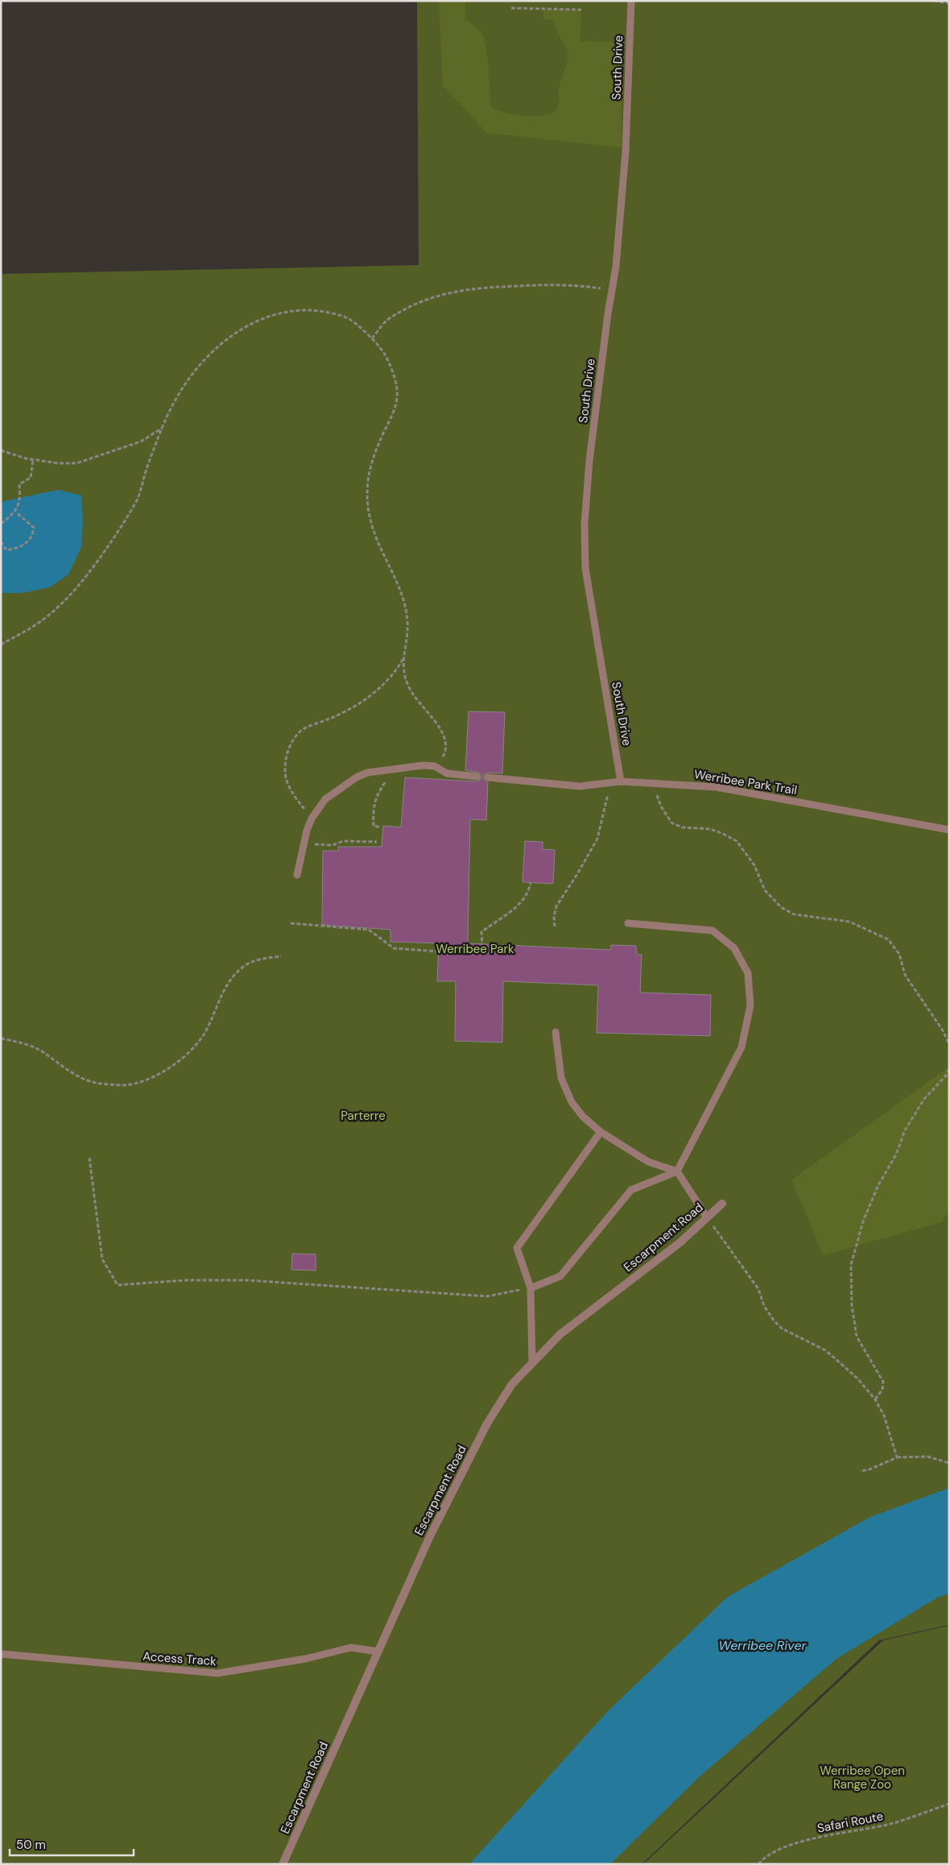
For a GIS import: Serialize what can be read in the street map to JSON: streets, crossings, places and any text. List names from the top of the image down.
{
  "streets": {
    "street": ["Escarpment Road"],
    "lane": ["South Drive", "Werribee Park Trail", "Access Track"],
    "path": ["Safari Route"]
  },
  "crossings": [
    ["South Drive", "Werribee Park Trail"],
    ["Escarpment Road", "Access Track"]
  ],
  "water": ["Werribee River"],
  "parks": ["Werribee Park", "Parterre", "Werribee Open Range Zoo"],
  "scale_bar": "50 m"
}
